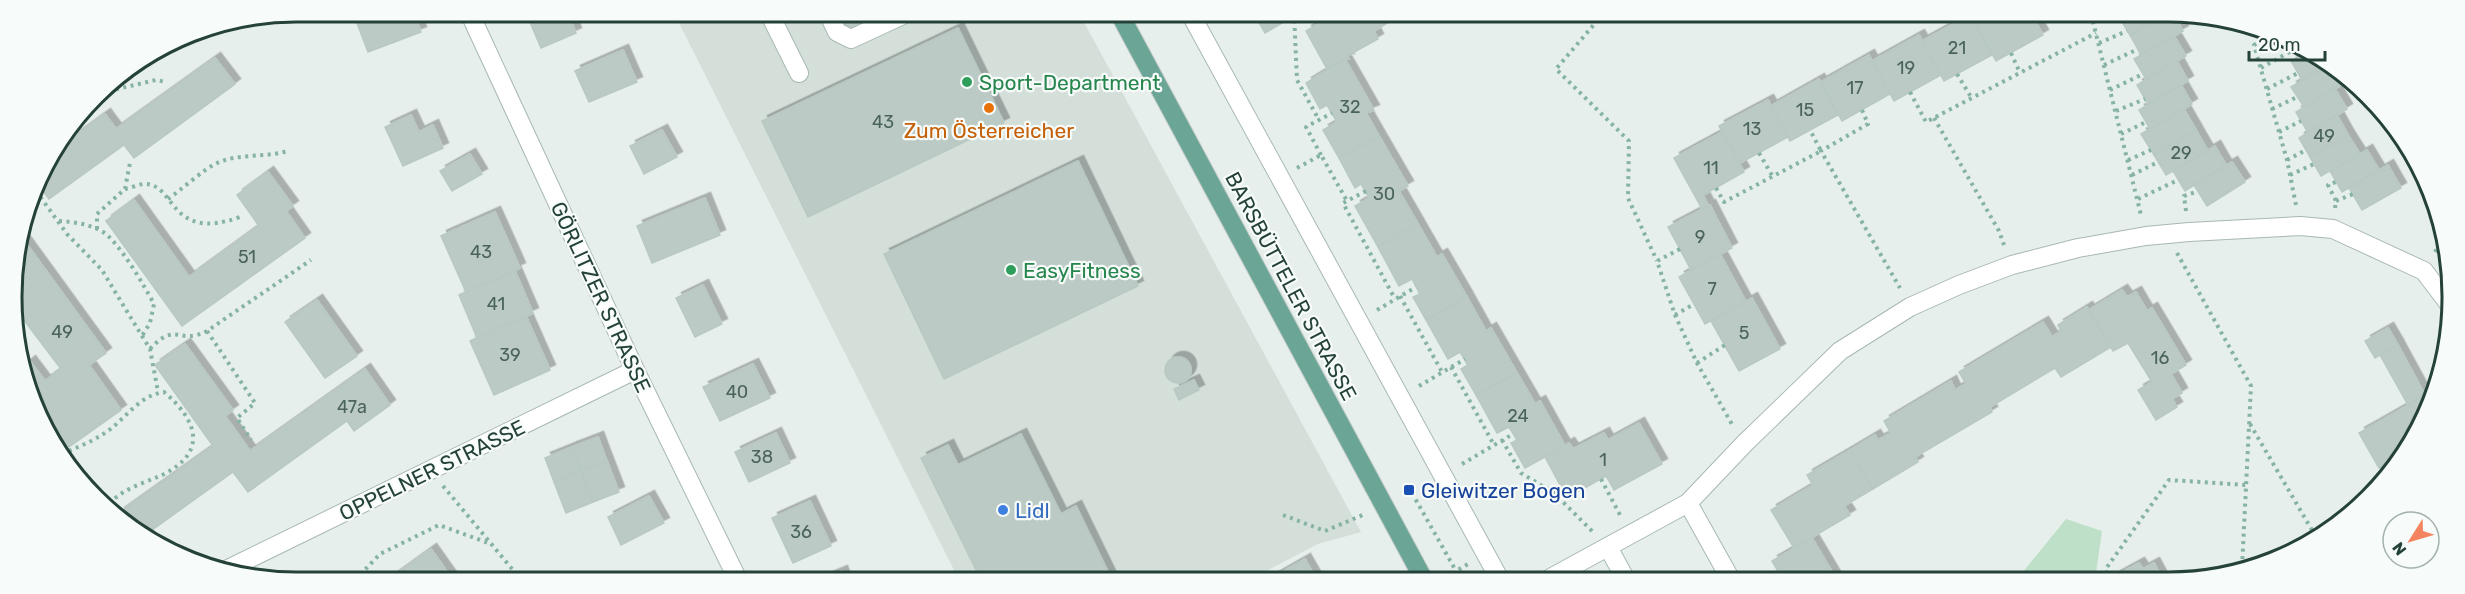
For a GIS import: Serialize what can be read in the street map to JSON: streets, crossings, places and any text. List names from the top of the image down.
{
  "streets": {
    "main road": ["BARSBÜTTELER STRASSE"],
    "street": ["GÖRLITZER STRASSE", "OPPELNER STRASSE"]
  },
  "crossings": [
    ["GÖRLITZER STRASSE", "OPPELNER STRASSE"]
  ],
  "places": {
    "other": [
      "Sport-Department",
      "Zum Österreicher",
      "EasyFitness",
      "Lidl"
    ],
    "transit": ["Gleiwitzer Bogen"]
  },
  "house_numbers": [
    "21",
    "19",
    "17",
    "32",
    "15",
    "43",
    "13",
    "49",
    "29",
    "11",
    "30",
    "9",
    "43",
    "51",
    "7",
    "41",
    "49",
    "5",
    "39",
    "16",
    "40",
    "47a",
    "24",
    "38",
    "1",
    "36"
  ],
  "scale_bar": "20 m",
  "north": "bottom left"
}
